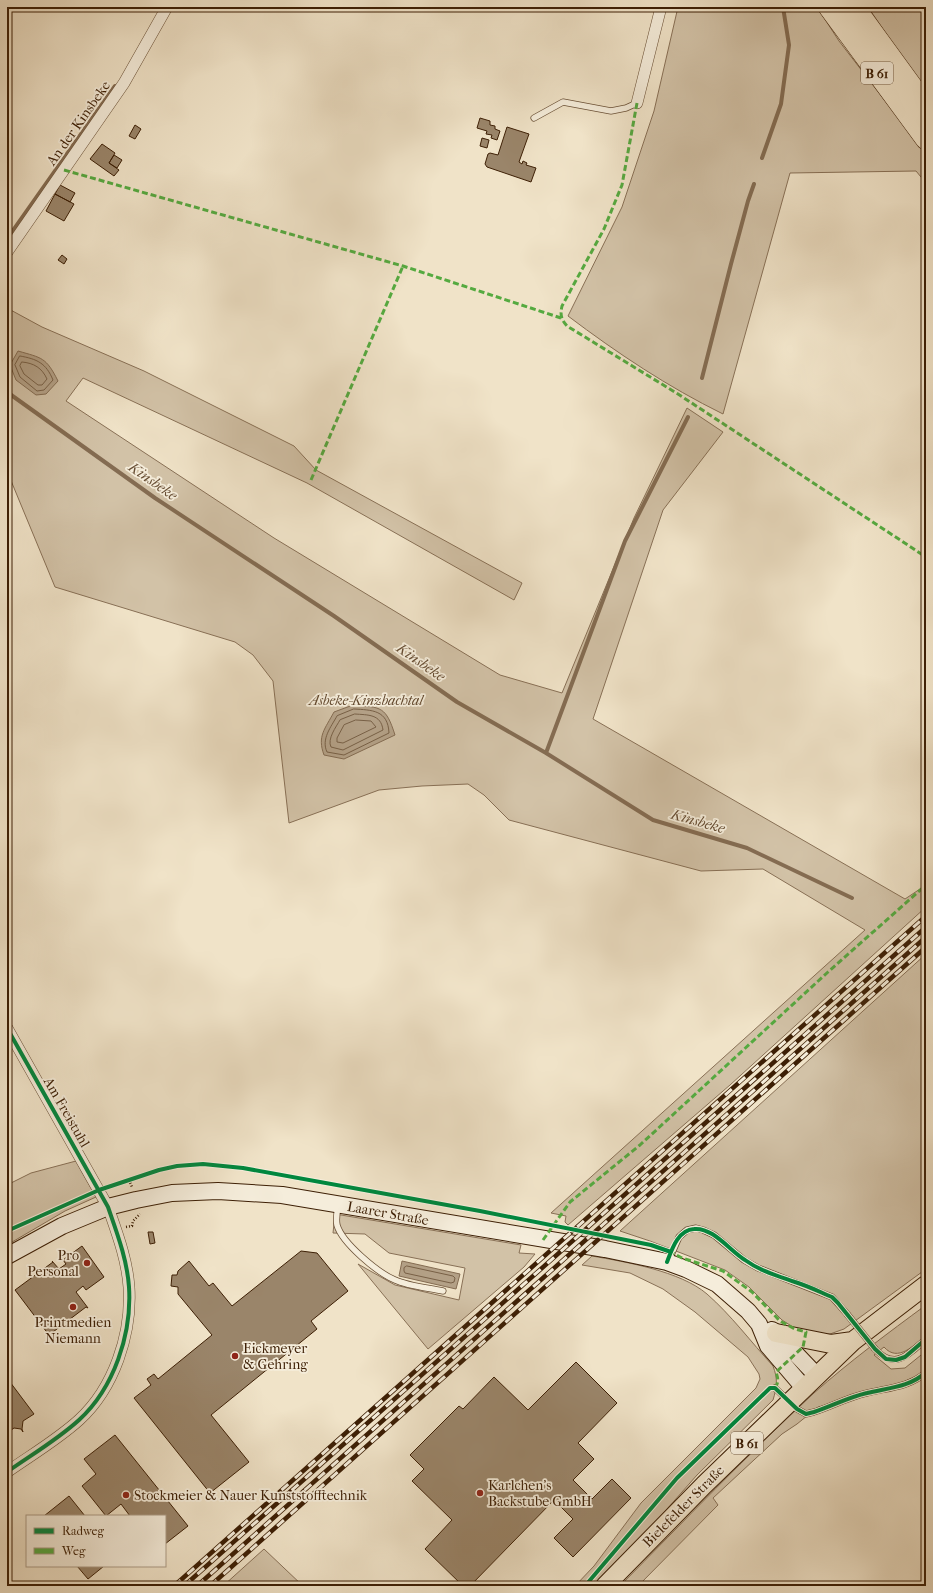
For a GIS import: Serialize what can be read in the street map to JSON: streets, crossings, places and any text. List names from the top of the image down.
{
  "streets": {
    "highway": ["B 61"],
    "main road": ["Laarer Straße", "Bielefelder Straße"],
    "street": ["An der Kinsbeke", "Am Freistuhl"]
  },
  "crossings": [
    ["B 61", "Laarer Straße"],
    ["B 61", "Bielefelder Straße"],
    ["Am Freistuhl", "Laarer Straße"],
    ["Laarer Straße", "Bielefelder Straße"]
  ],
  "water": ["Kinsbeke"],
  "parks": ["Asbeke-Kinzbachtal"],
  "places": [
    "Pro Personal",
    "Printmedien Niemann",
    "Eickmeyer & Gehring",
    "Karlchen's Backstube GmbH",
    "Stockmeier & Nauer Kunststofftechnik"
  ],
  "legend": ["Radweg", "Weg"]
}
